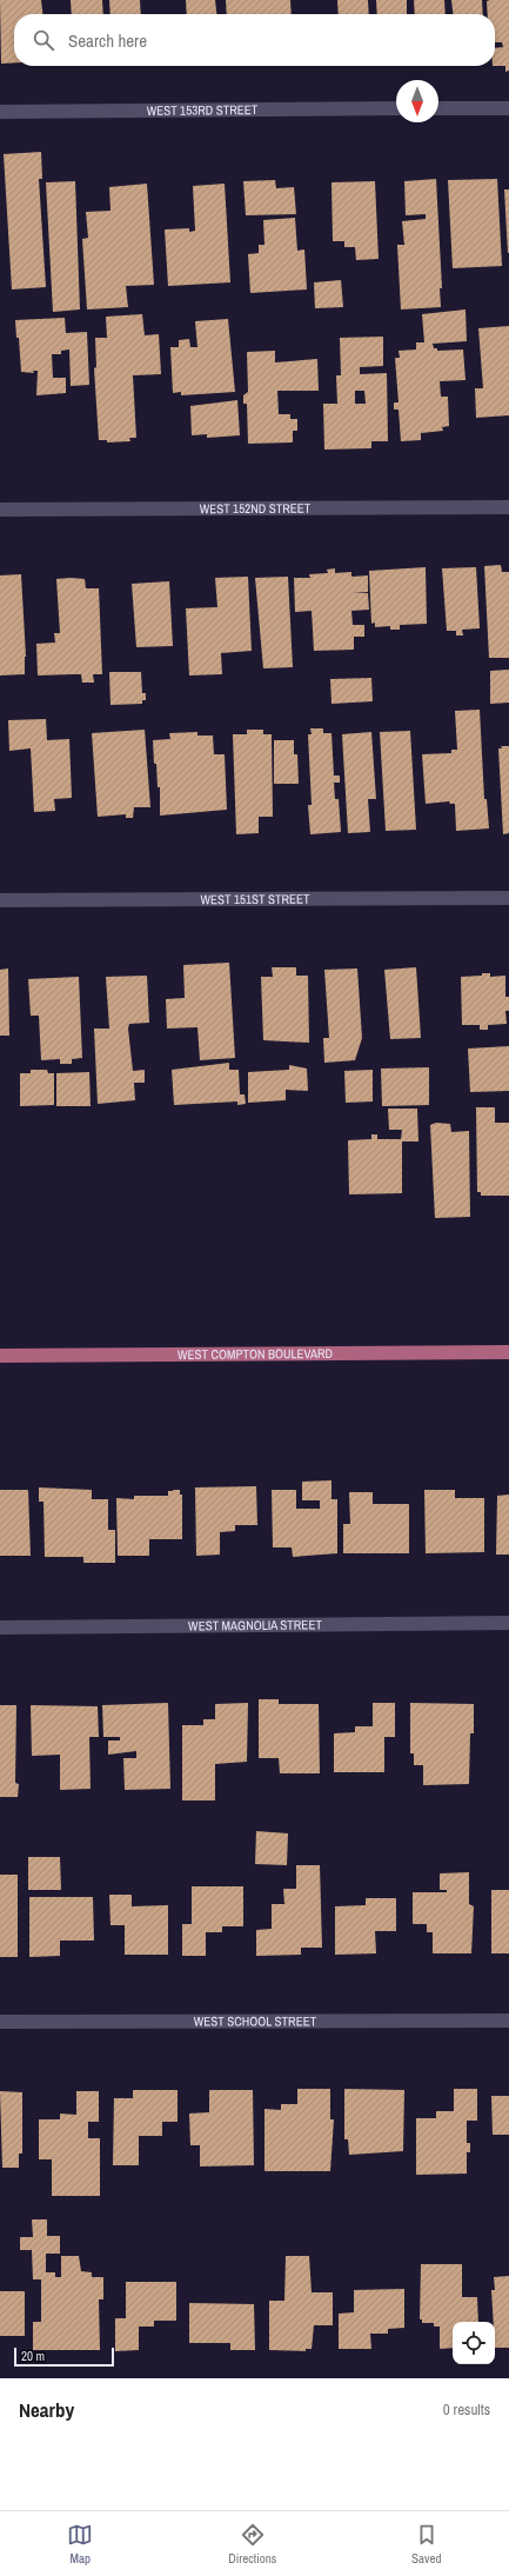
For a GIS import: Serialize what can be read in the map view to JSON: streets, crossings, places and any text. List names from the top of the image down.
{
  "streets": {
    "main road": ["WEST COMPTON BOULEVARD"],
    "street": [
      "WEST 153RD STREET",
      "WEST 152ND STREET",
      "WEST 151ST STREET",
      "WEST MAGNOLIA STREET",
      "WEST SCHOOL STREET"
    ]
  },
  "scale_bar": "20 m",
  "north": "bottom",
  "page": {
    "search": "Search here",
    "scale": "20 m",
    "heading": ["Nearby", "0 results"],
    "nav": ["Map", "Directions", "Saved"]
  }
}
